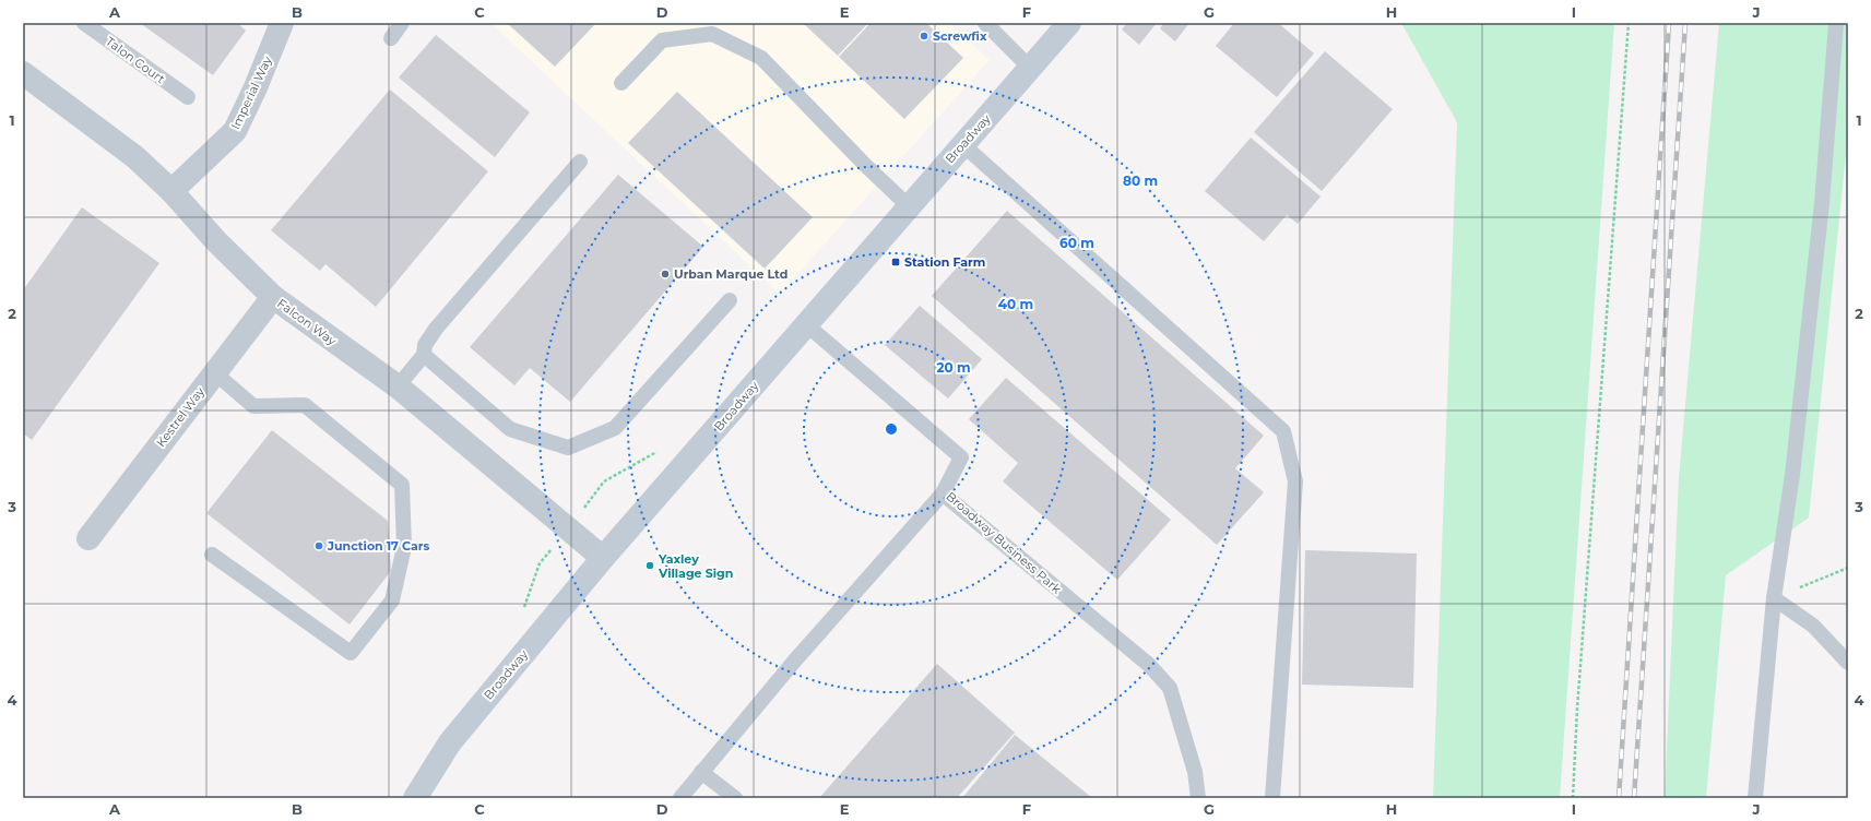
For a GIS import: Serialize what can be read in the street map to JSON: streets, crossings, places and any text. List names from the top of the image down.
{
  "streets": {
    "main road": ["Broadway"],
    "street": ["Imperial Way", "Falcon Way", "Kestrel Way"],
    "lane": ["Talon Court", "Broadway Business Park"]
  },
  "crossings": [
    ["Imperial Way", "Falcon Way"],
    ["Broadway", "Falcon Way"],
    ["Broadway", "Broadway Business Park"],
    ["Falcon Way", "Kestrel Way"]
  ],
  "places": {
    "other": [
      "Screwfix",
      "Urban Marque Ltd",
      "Junction 17 Cars",
      "Yaxley Village Sign"
    ],
    "transit": ["Station Farm"]
  },
  "grid": {
    "columns": [
      "A",
      "B",
      "C",
      "D",
      "E",
      "F",
      "G",
      "H",
      "I",
      "J"
    ],
    "rows": [
      "1",
      "2",
      "3",
      "4"
    ]
  },
  "rings": [
    "80 m",
    "60 m",
    "40 m",
    "20 m"
  ]
}
